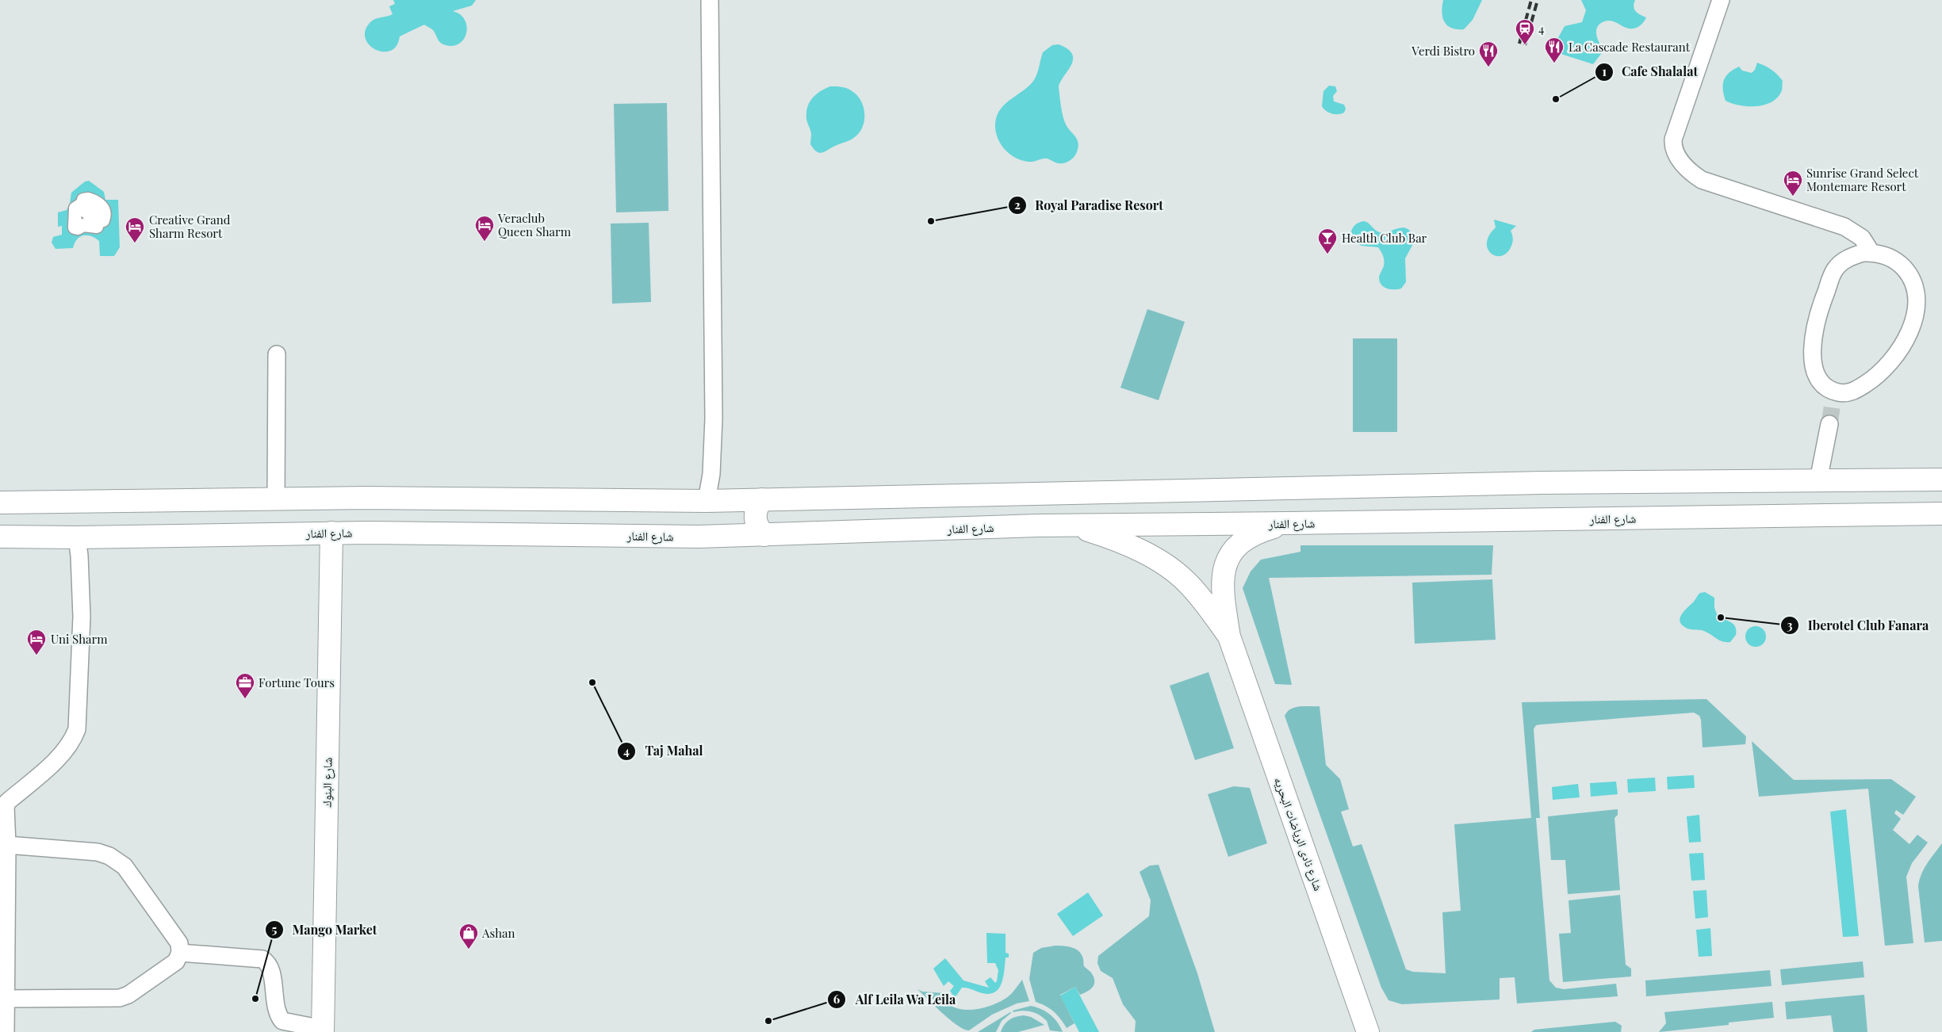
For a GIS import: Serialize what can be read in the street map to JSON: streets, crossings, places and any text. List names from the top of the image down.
{
  "streets": {
    "main road": ["شارع الفنار", "شارع البنوك", "شارع نادى الرياضات البحريه"]
  },
  "crossings": [
    ["شارع الفنار", "شارع البنوك"],
    ["شارع الفنار", "شارع نادى الرياضات البحريه"]
  ],
  "places": {
    "station": ["4"],
    "restaurant": ["La Cascade Restaurant", "Verdi Bistro"],
    "other": [
      "Cafe Shalalat",
      "Royal Paradise Resort",
      "Iberotel Club Fanara",
      "Taj Mahal",
      "Mango Market",
      "Alf Leila Wa Leila"
    ],
    "hotel": [
      "Sunrise Grand Select Montemare Resort",
      "Veraclub Queen Sharm",
      "Creative Grand Sharm Resort",
      "Uni Sharm"
    ],
    "bar": ["Health Club Bar"],
    "office": ["Fortune Tours"],
    "shop": ["Ashan"]
  }
}
